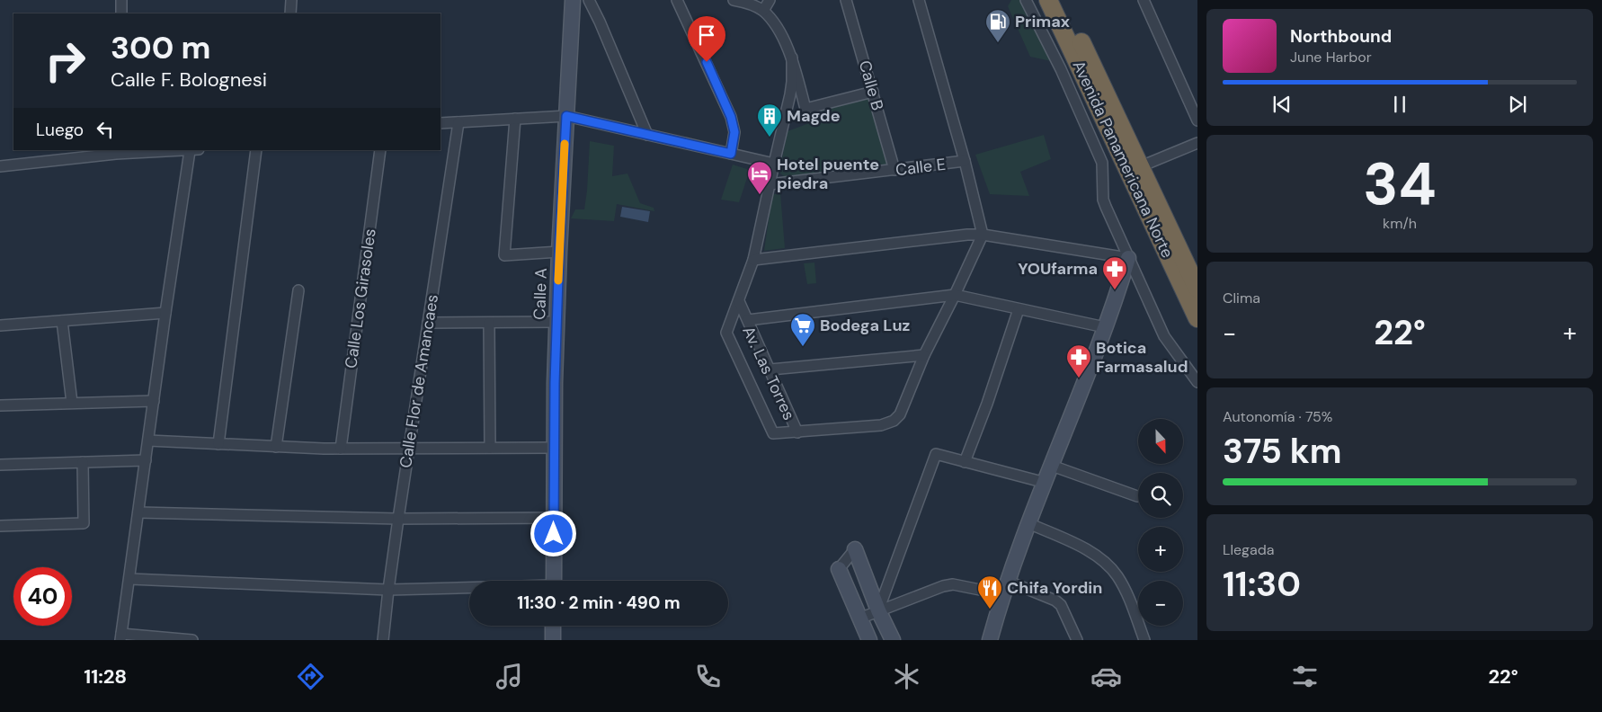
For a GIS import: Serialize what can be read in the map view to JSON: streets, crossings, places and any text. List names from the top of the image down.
{
  "streets": {
    "highway": ["Avenida Panamericana Norte"],
    "street": [
      "Calle B",
      "Calle E",
      "Calle A",
      "Calle Los Girasoles",
      "Av. Las Torres",
      "Calle Flor de Amancaes"
    ]
  },
  "crossings": [
    ["Calle B", "Calle E"]
  ],
  "places": {
    "fuel station": ["Primax"],
    "building": ["Magde"],
    "hotel": ["Hotel puente piedra"],
    "pharmacy": ["YOUfarma", "Botica Farmasalud"],
    "supermarket": ["Bodega Luz"],
    "restaurant": ["Chifa Yordin"]
  },
  "north": "bottom",
  "page": {
    "turn": ["300 m", "Calle F. Bolognesi"],
    "song": ["Northbound", "June Harbor"],
    "then": "Luego",
    "tile": [
      ["34", "km/h"],
      "Clima",
      ["Autonomía · 75%", "375 km"],
      ["Llegada", "11:30"]
    ],
    "heat": ["−", "22°", "+"],
    "map_buttons": ["+", "−"],
    "limit": "40",
    "trip": "11:30 · 2 min · 490 m",
    "tabs": ["11:28", "22°"]
  }
}
